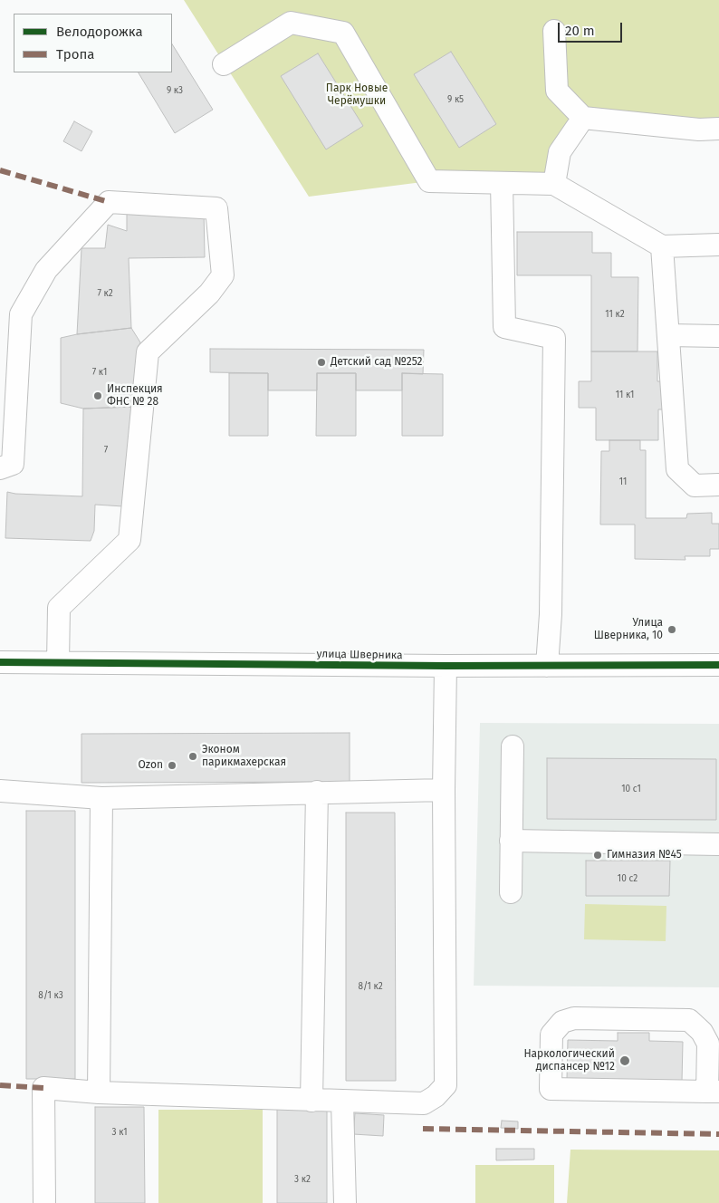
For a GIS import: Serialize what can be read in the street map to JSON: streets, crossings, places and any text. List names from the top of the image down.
{
  "streets": {
    "street": ["улица Шверника"]
  },
  "parks": ["Парк Новые Черёмушки"],
  "places": [
    "Детский сад №252",
    "Инспекция ФНС № 28",
    "Улица Шверника, 10",
    "Эконом парикмахерская",
    "Ozon",
    "Гимназия №45",
    "Наркологический диспансер №12"
  ],
  "house_numbers": [
    "9 к3",
    "9 к5",
    "7 к2",
    "11 к2",
    "7 к1",
    "11 к1",
    "7",
    "11",
    "10 с1",
    "10 с2",
    "8/1 к2",
    "8/1 к3",
    "3 к1",
    "3 к2"
  ],
  "legend": ["Велодорожка", "Тропа"],
  "scale_bar": "20 m"
}
